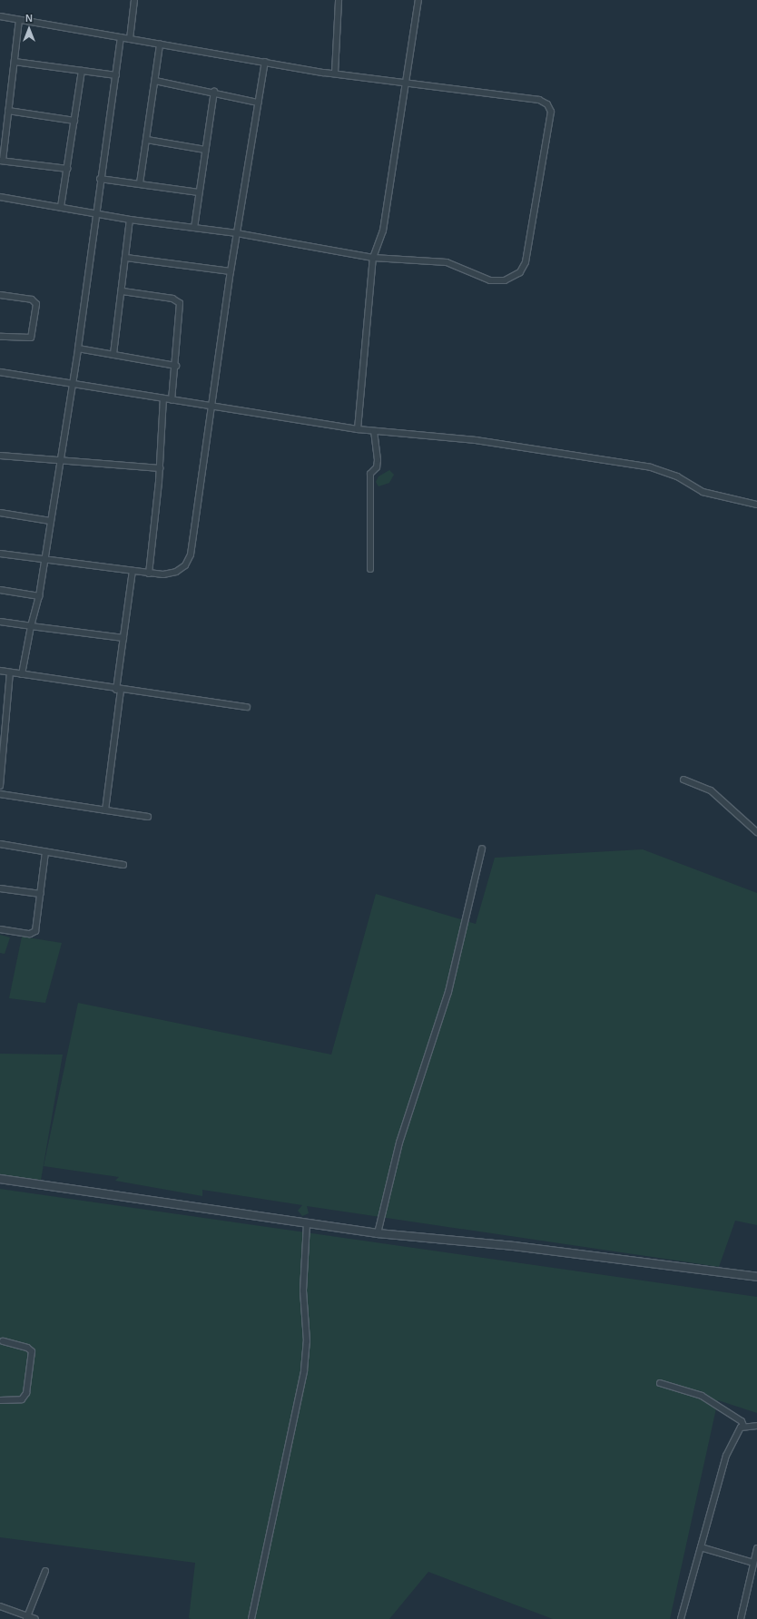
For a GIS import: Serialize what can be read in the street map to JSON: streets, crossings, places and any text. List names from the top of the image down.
{
  "north": "top"
}
